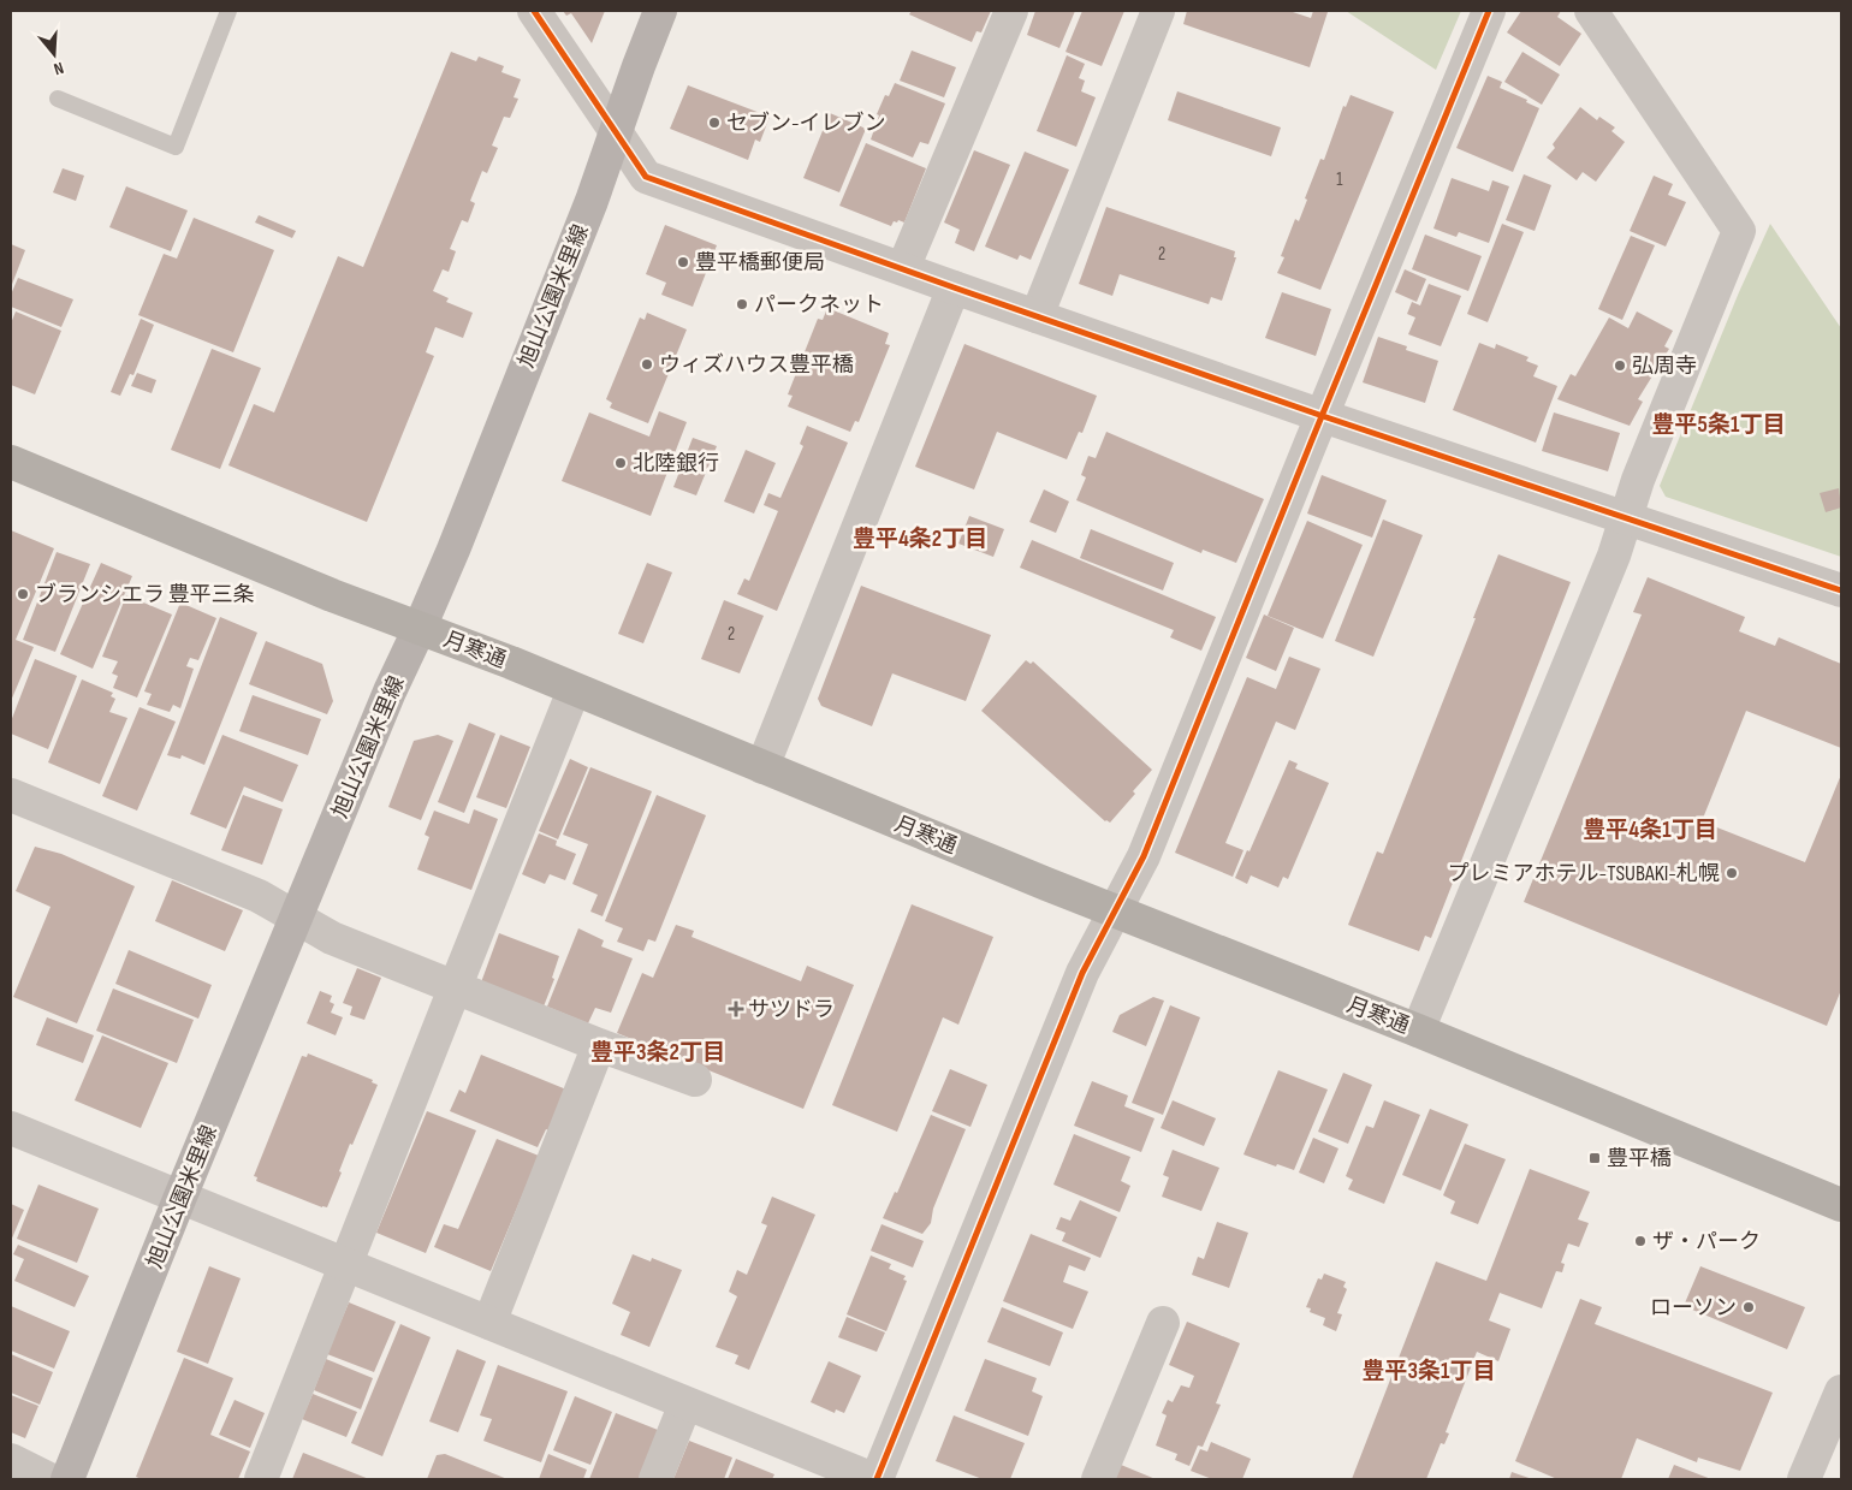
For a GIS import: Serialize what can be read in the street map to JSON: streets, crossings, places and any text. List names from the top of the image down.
{
  "streets": {
    "highway": ["月寒通"],
    "main road": ["旭山公園米里線"]
  },
  "crossings": [
    ["旭山公園米里線", "月寒通"]
  ],
  "districts": [
    "豊平5条1丁目",
    "豊平4条2丁目",
    "豊平4条1丁目",
    "豊平3条2丁目",
    "豊平3条1丁目"
  ],
  "places": {
    "other": [
      "セブン-イレブン",
      "豊平橋郵便局",
      "パークネット",
      "ウィズハウス豊平橋",
      "弘周寺",
      "北陸銀行",
      "ブランシエラ 豊平三条",
      "プレミアホテル-TSUBAKI-札幌",
      "ザ・パーク",
      "ローソン"
    ],
    "health": ["サツドラ"],
    "transit": ["豊平橋"]
  },
  "house_numbers": ["1", "2", "2"],
  "north": "bottom"
}
